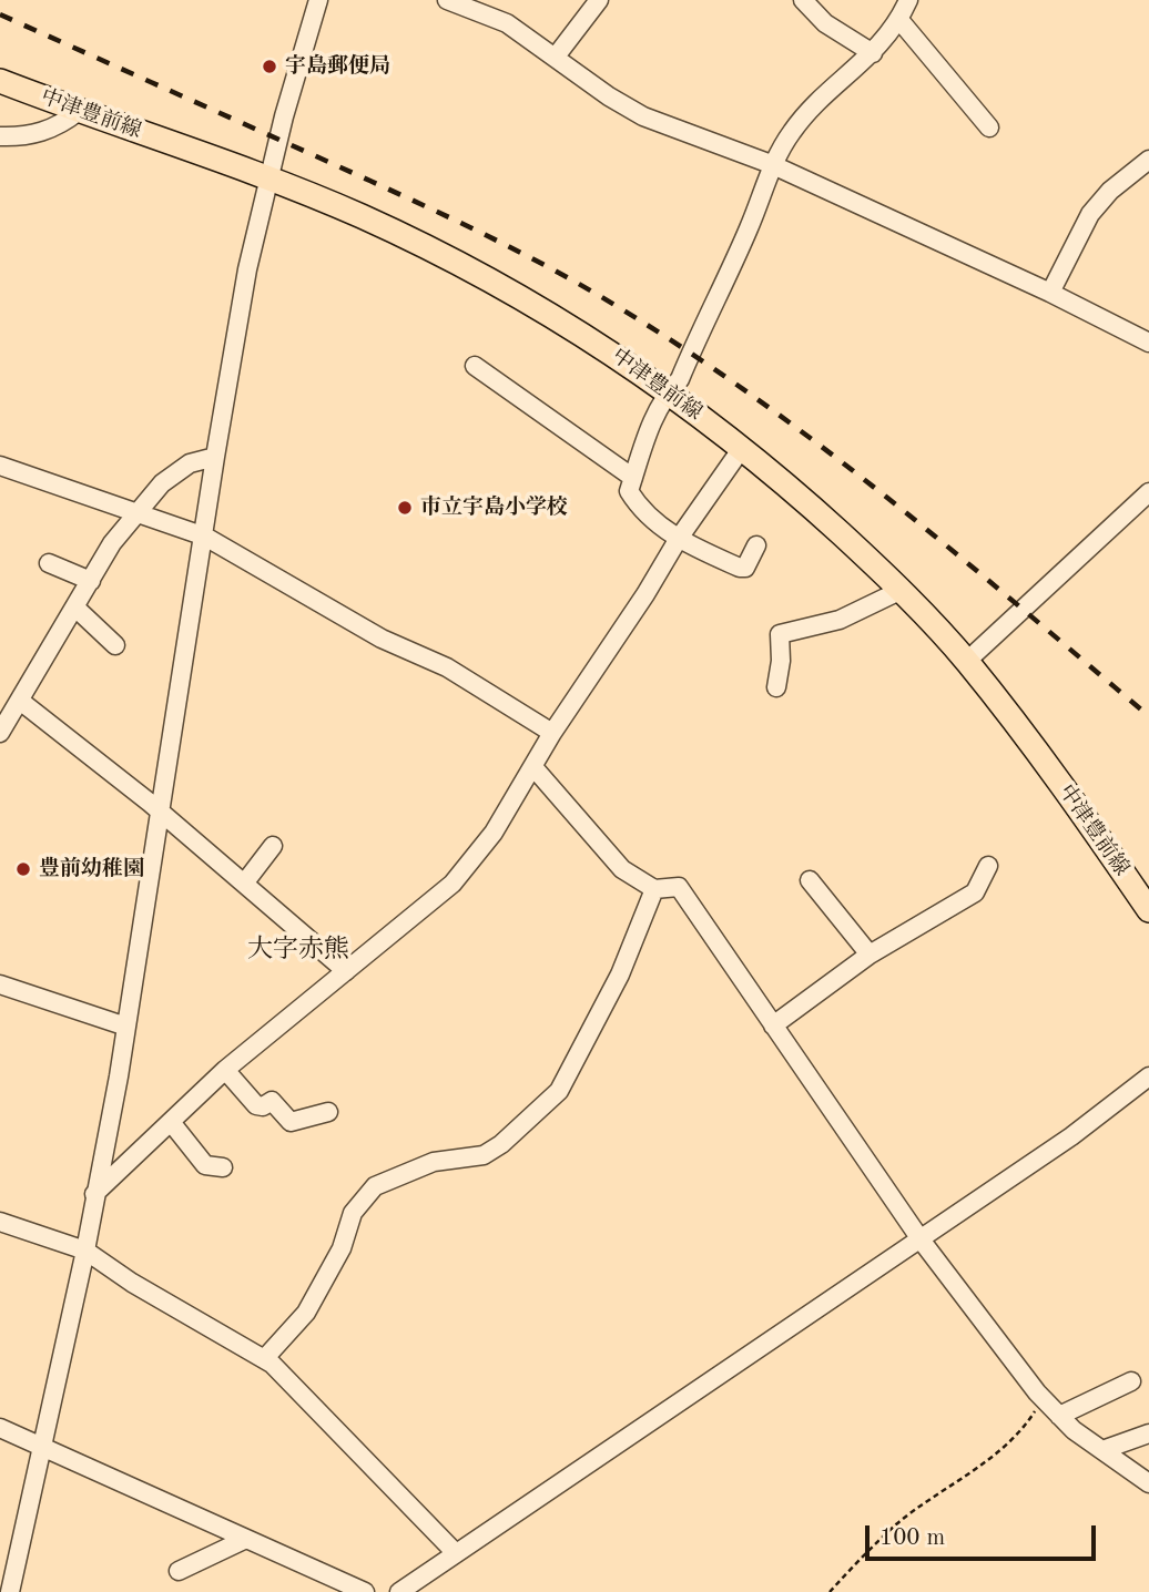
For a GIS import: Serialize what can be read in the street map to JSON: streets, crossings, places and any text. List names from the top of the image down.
{
  "streets": {
    "main road": ["中津豊前線"]
  },
  "districts": ["大字赤熊"],
  "places": ["宇島郵便局", "市立宇島小学校", "豊前幼稚園"],
  "scale_bar": "100 m"
}
